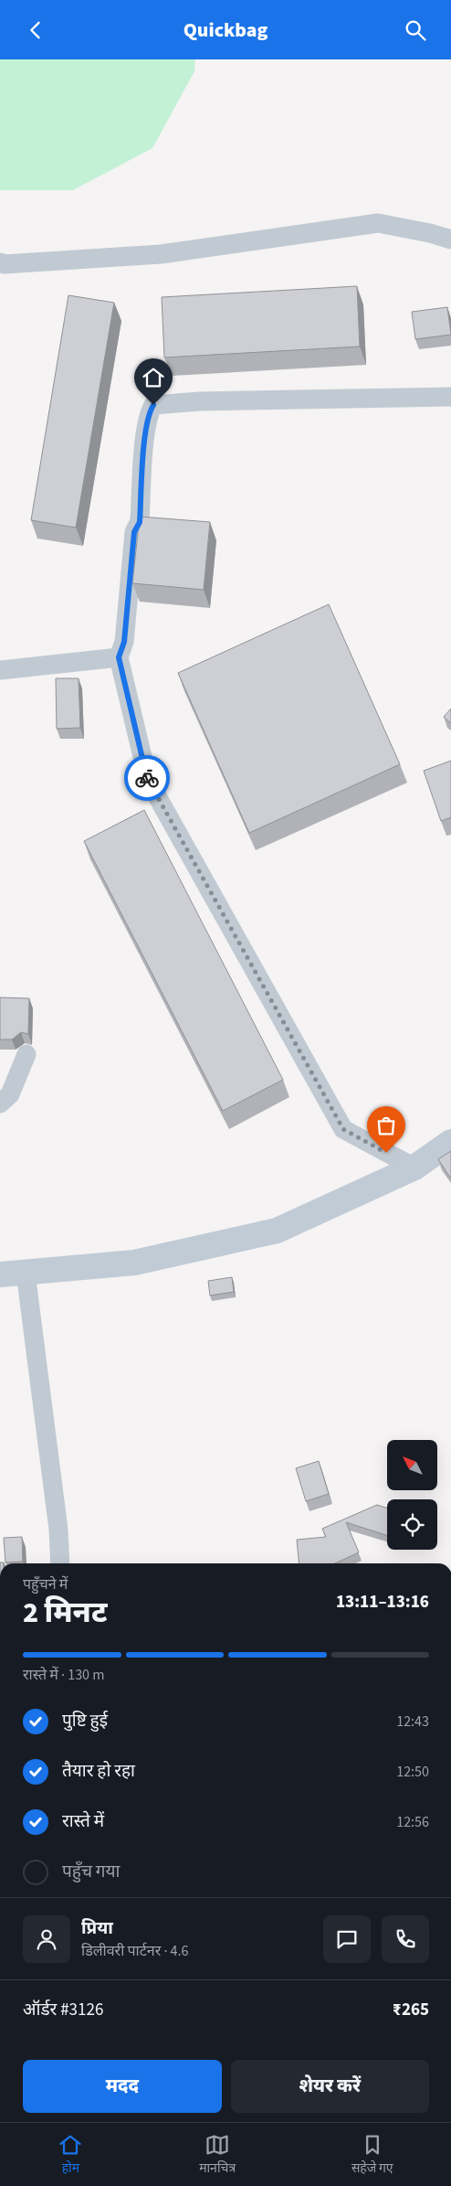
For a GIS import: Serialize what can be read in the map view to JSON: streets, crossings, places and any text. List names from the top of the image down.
{
  "north": "top left",
  "page": {
    "header": "Quickbag",
    "heading": ["2 मिनट", "पहुँचने में", "13:11–13:16"],
    "panel": [
      "प्रिया",
      "डिलीवरी पार्टनर · 4.6",
      "ऑर्डर #3126",
      "₹265"
    ],
    "bar": "रास्ते में · 130 m",
    "list": [
      ["पुष्टि हुई", "12:43"],
      ["तैयार हो रहा", "12:50"],
      ["रास्ते में", "12:56"],
      "पहुँच गया"
    ],
    "buttons": ["मदद", "शेयर करें"],
    "tabs": ["होम", "मानचित्र", "सहेजे गए"]
  }
}
